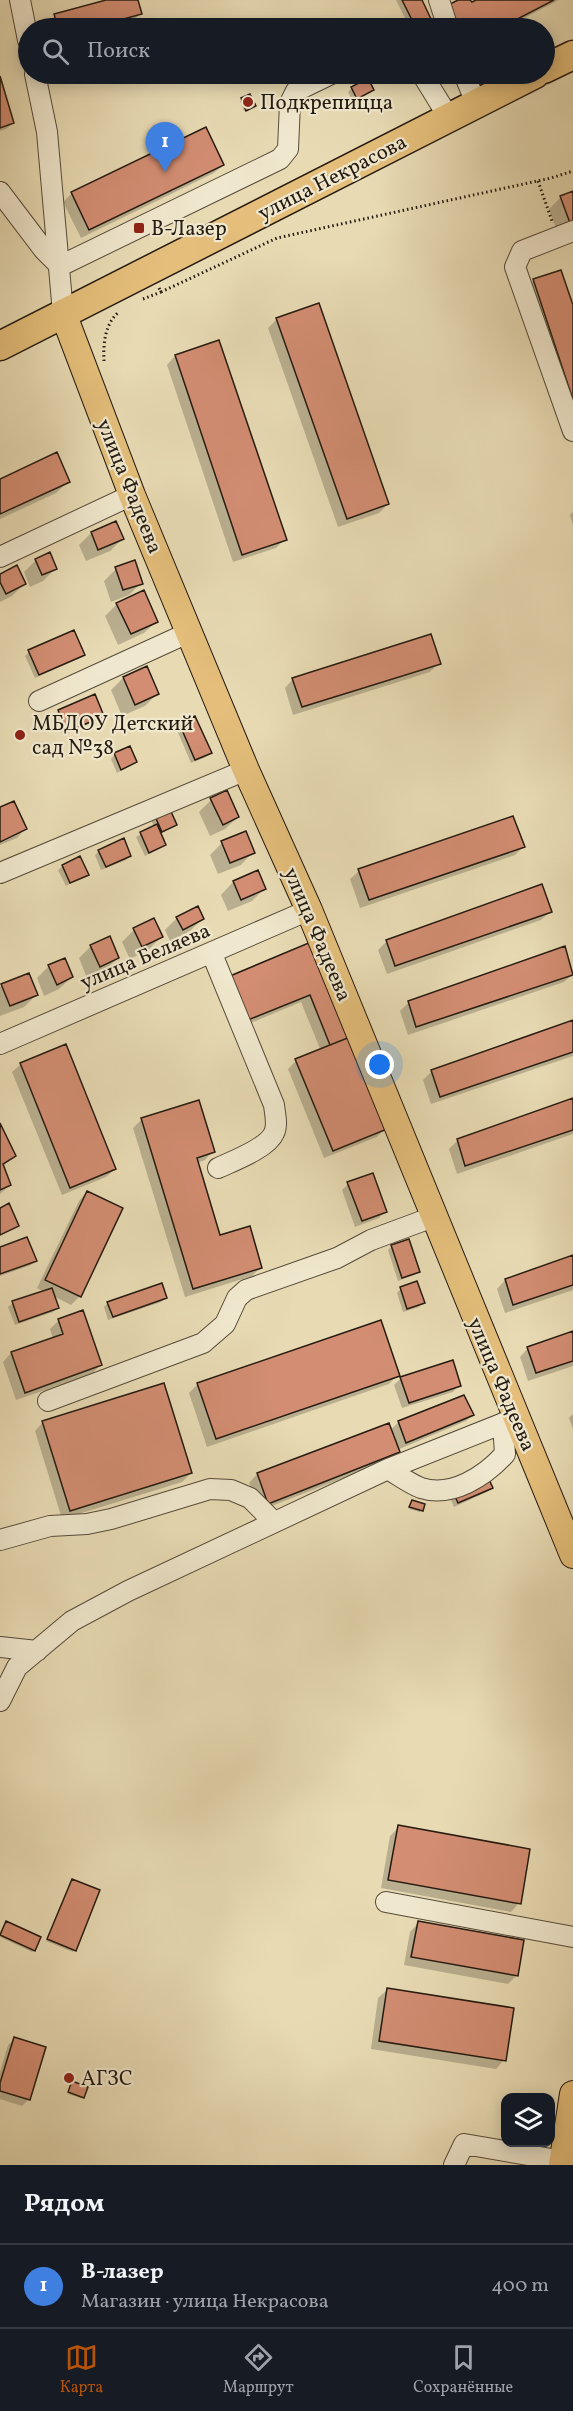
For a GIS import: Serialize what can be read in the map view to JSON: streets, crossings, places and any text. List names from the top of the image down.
{
  "streets": {
    "highway": ["улица Некрасова"],
    "main road": ["улица Фадеева"],
    "street": ["улица Беляева"]
  },
  "crossings": [
    ["улица Некрасова", "улица Фадеева"],
    ["улица Фадеева", "улица Беляева"]
  ],
  "places": {
    "other": ["Подкрепицца", "МБДОУ Детский сад №38", "АГЗС"],
    "transit": ["В-Лазер"]
  },
  "page": {
    "search": "Поиск",
    "pins": "1",
    "heading": "Рядом",
    "list": [
      {
        "mark": "1",
        "name": "В-лазер",
        "note": "Магазин · улица Некрасова",
        "value": "400 m"
      }
    ],
    "nav": ["Карта", "Маршрут", "Сохранённые"]
  }
}
